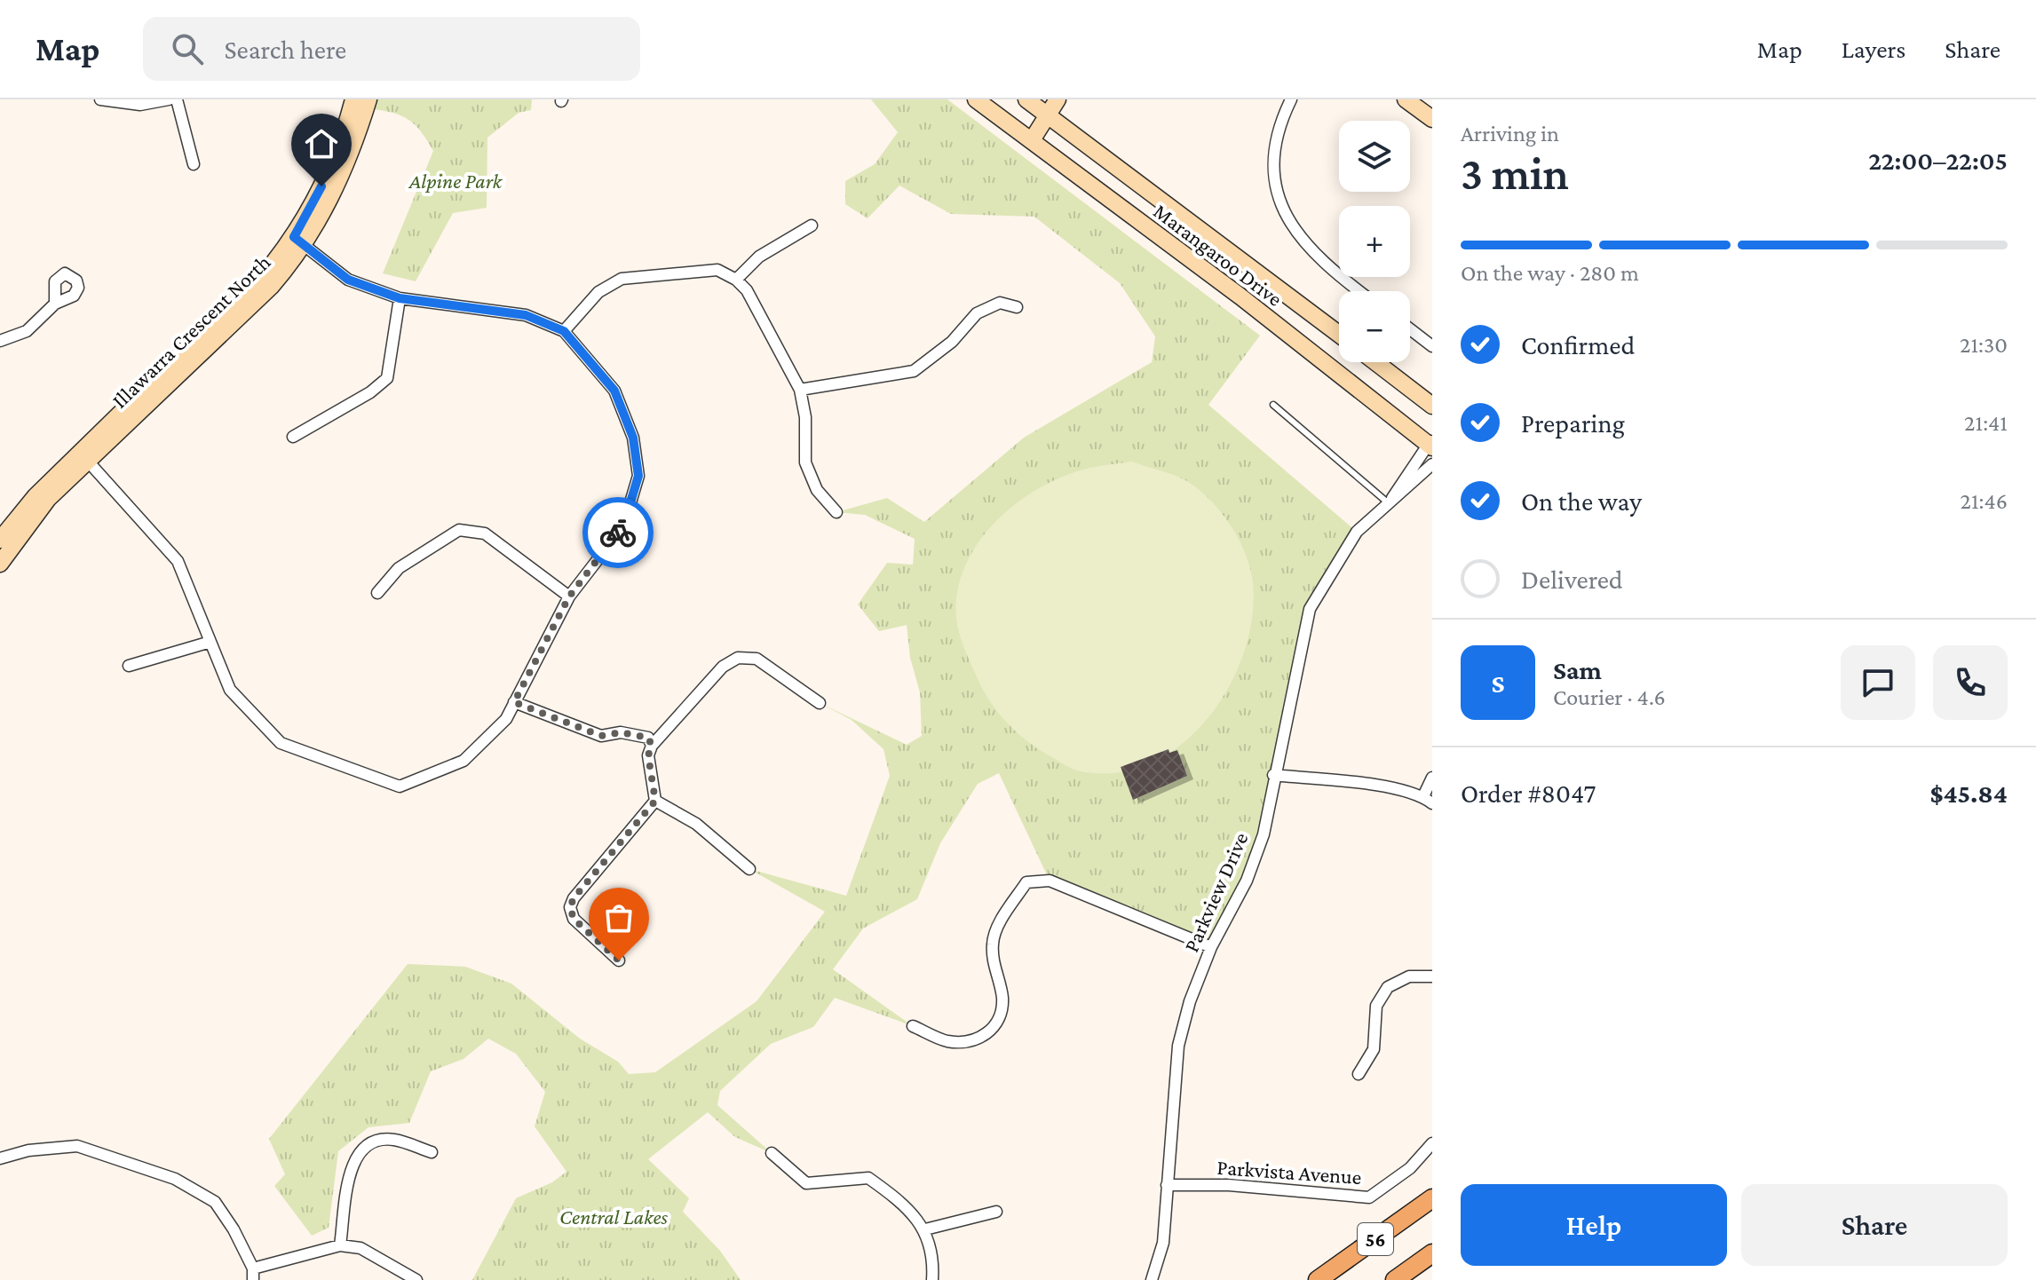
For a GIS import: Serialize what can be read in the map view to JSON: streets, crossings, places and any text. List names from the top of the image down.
{
  "streets": {
    "main road": ["Marangaroo Drive", "Illawarra Crescent North", "56"],
    "street": ["Parkview Drive", "Parkvista Avenue"]
  },
  "crossings": [
    ["Marangaroo Drive", "Parkview Drive"],
    ["Parkview Drive", "Parkvista Avenue"]
  ],
  "parks": ["Alpine Park", "Central Lakes"],
  "page": {
    "header": "Map",
    "search": "Search here",
    "nav": ["Map", "Layers", "Share"],
    "heading": ["3 min", "Arriving in", "22:00–22:05"],
    "panel": [
      "Sam",
      "Courier · 4.6",
      "Order #8047",
      "$45.84"
    ],
    "map_buttons": ["+", "−"],
    "bar": "On the way · 280 m",
    "list": [
      ["Confirmed", "21:30"],
      ["Preparing", "21:41"],
      ["On the way", "21:46"],
      "Delivered"
    ],
    "round": "S",
    "buttons": ["Help", "Share"]
  }
}
